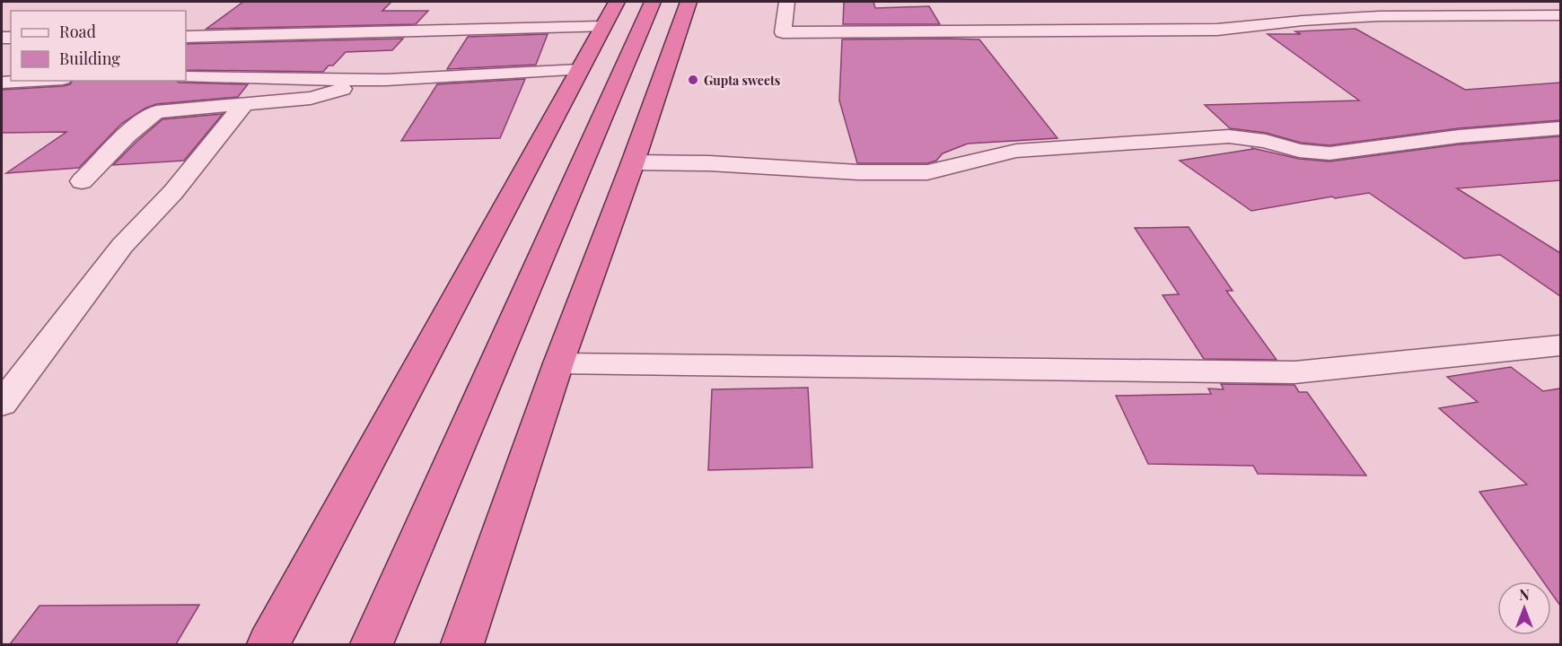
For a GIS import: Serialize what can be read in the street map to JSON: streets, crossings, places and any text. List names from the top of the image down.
{
  "places": ["Gupta sweets"],
  "legend": ["Road", "Building"],
  "north": "top"
}
